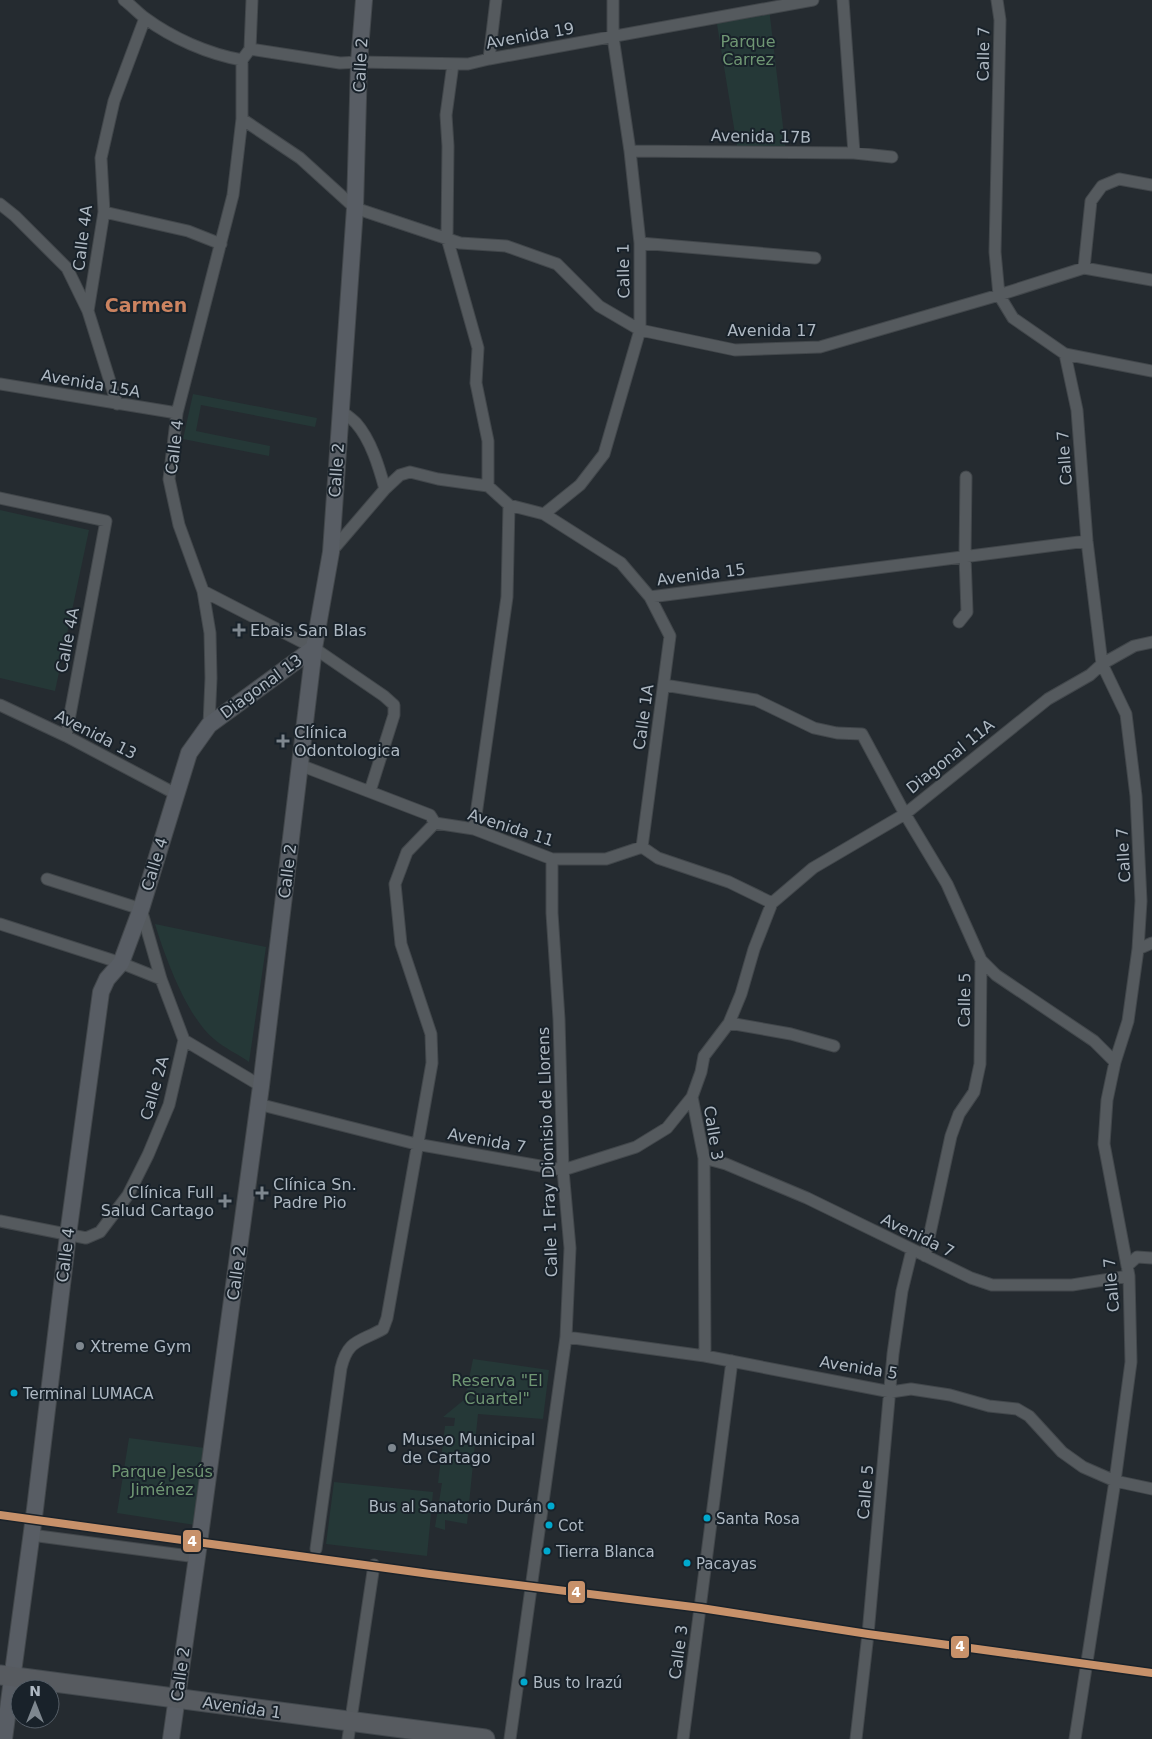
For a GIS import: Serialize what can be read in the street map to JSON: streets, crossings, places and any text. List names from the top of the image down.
{
  "streets": {
    "main road": ["Avenida 1"],
    "street": [
      "Avenida 19",
      "Calle 7",
      "Calle 2",
      "Avenida 17B",
      "Calle 4A",
      "Calle 1",
      "Avenida 17",
      "Avenida 15A",
      "Calle 4",
      "Avenida 15",
      "Diagonal 13",
      "Calle 1A",
      "Avenida 13",
      "Diagonal 11A",
      "Avenida 11",
      "Calle 5",
      "Calle 2A",
      "Calle 3",
      "Avenida 7",
      "Calle 1 Fray Dionisio de Llorens",
      "Avenida 5"
    ]
  },
  "crossings": [
    ["Avenida 19", "Calle 2"],
    ["Avenida 19", "Calle 1"],
    ["Calle 7", "Avenida 17"],
    ["Calle 7", "Avenida 15"],
    ["Calle 7", "Diagonal 11A"],
    ["Calle 7", "Avenida 7"],
    ["Calle 7", "Avenida 5"],
    ["Calle 2", "Avenida 17"],
    ["Calle 2", "Diagonal 13"],
    ["Calle 2", "Avenida 11"],
    ["Calle 2", "Avenida 7"],
    ["Calle 2", "Avenida 1"],
    ["Avenida 17B", "Calle 1"],
    ["Calle 4A", "Avenida 15A"],
    ["Calle 4A", "Avenida 13"],
    ["Calle 1", "Avenida 17"],
    ["Calle 1", "Avenida 15"],
    ["Avenida 15A", "Calle 4"],
    ["Calle 4", "Diagonal 13"],
    ["Calle 4", "Avenida 13"],
    ["Calle 4", "Calle 2A"],
    ["Calle 4", "Avenida 1"],
    ["Avenida 15", "Calle 1A"],
    ["Calle 1A", "Avenida 11"],
    ["Calle 1A", "Calle 5"],
    ["Diagonal 11A", "Calle 5"],
    ["Diagonal 11A", "Calle 3"],
    ["Avenida 11", "Calle 1 Fray Dionisio de Llorens"],
    ["Calle 5", "Avenida 7"],
    ["Calle 5", "Avenida 5"],
    ["Calle 3", "Avenida 7"],
    ["Calle 3", "Avenida 5"],
    ["Avenida 7", "Calle 1 Fray Dionisio de Llorens"],
    ["Calle 1 Fray Dionisio de Llorens", "Avenida 5"]
  ],
  "districts": ["Carmen"],
  "parks": ["Parque Carrez", "Reserva \"El Cuartel\"", "Parque Jesús Jiménez"],
  "places": {
    "health": [
      "Ebais San Blas",
      "Clínica Odontologica",
      "Clínica Sn. Padre Pio",
      "Clínica Full Salud Cartago"
    ],
    "other": [
      "Xtreme Gym",
      "Terminal LUMACA",
      "Museo Municipal de Cartago",
      "Bus al Sanatorio Durán",
      "Santa Rosa",
      "Cot",
      "Tierra Blanca",
      "Pacayas",
      "Bus to Irazú"
    ]
  },
  "lines": ["rail line 4"],
  "north": "top"
}
